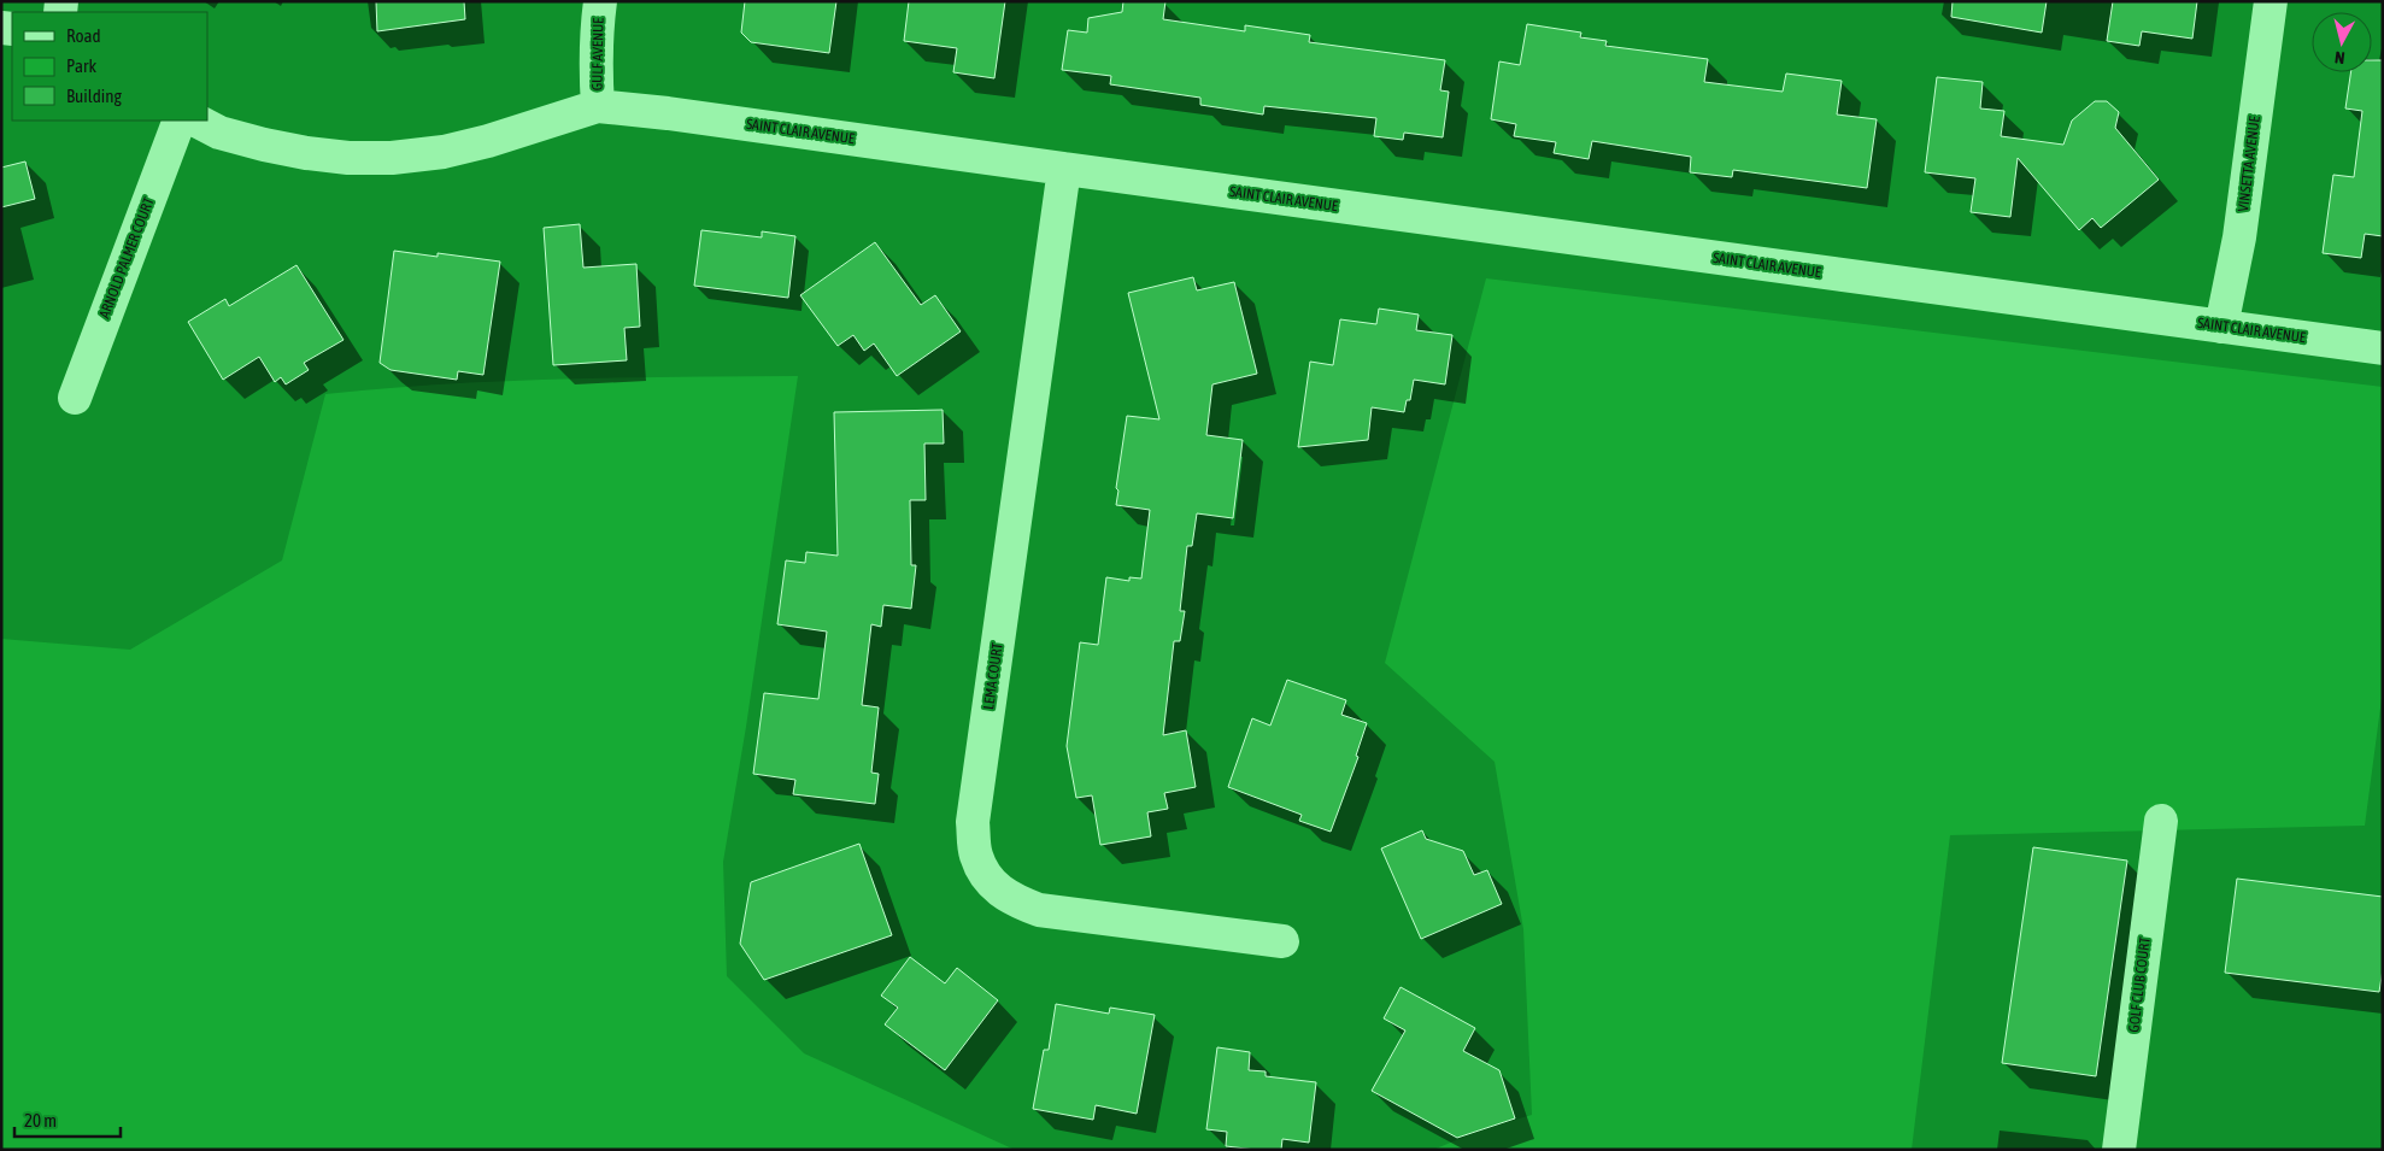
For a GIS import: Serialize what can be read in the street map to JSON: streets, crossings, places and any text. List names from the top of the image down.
{
  "streets": {
    "street": [
      "GULF AVENUE",
      "SAINT CLAIR AVENUE",
      "VINSETTA AVENUE",
      "ARNOLD PALMER COURT",
      "LEMA COURT",
      "GOLF CLUB COURT"
    ]
  },
  "crossings": [
    ["GULF AVENUE", "SAINT CLAIR AVENUE"],
    ["SAINT CLAIR AVENUE", "VINSETTA AVENUE"],
    ["SAINT CLAIR AVENUE", "LEMA COURT"]
  ],
  "legend": ["Road", "Park", "Building"],
  "scale_bar": "20 m",
  "north": "bottom"
}
